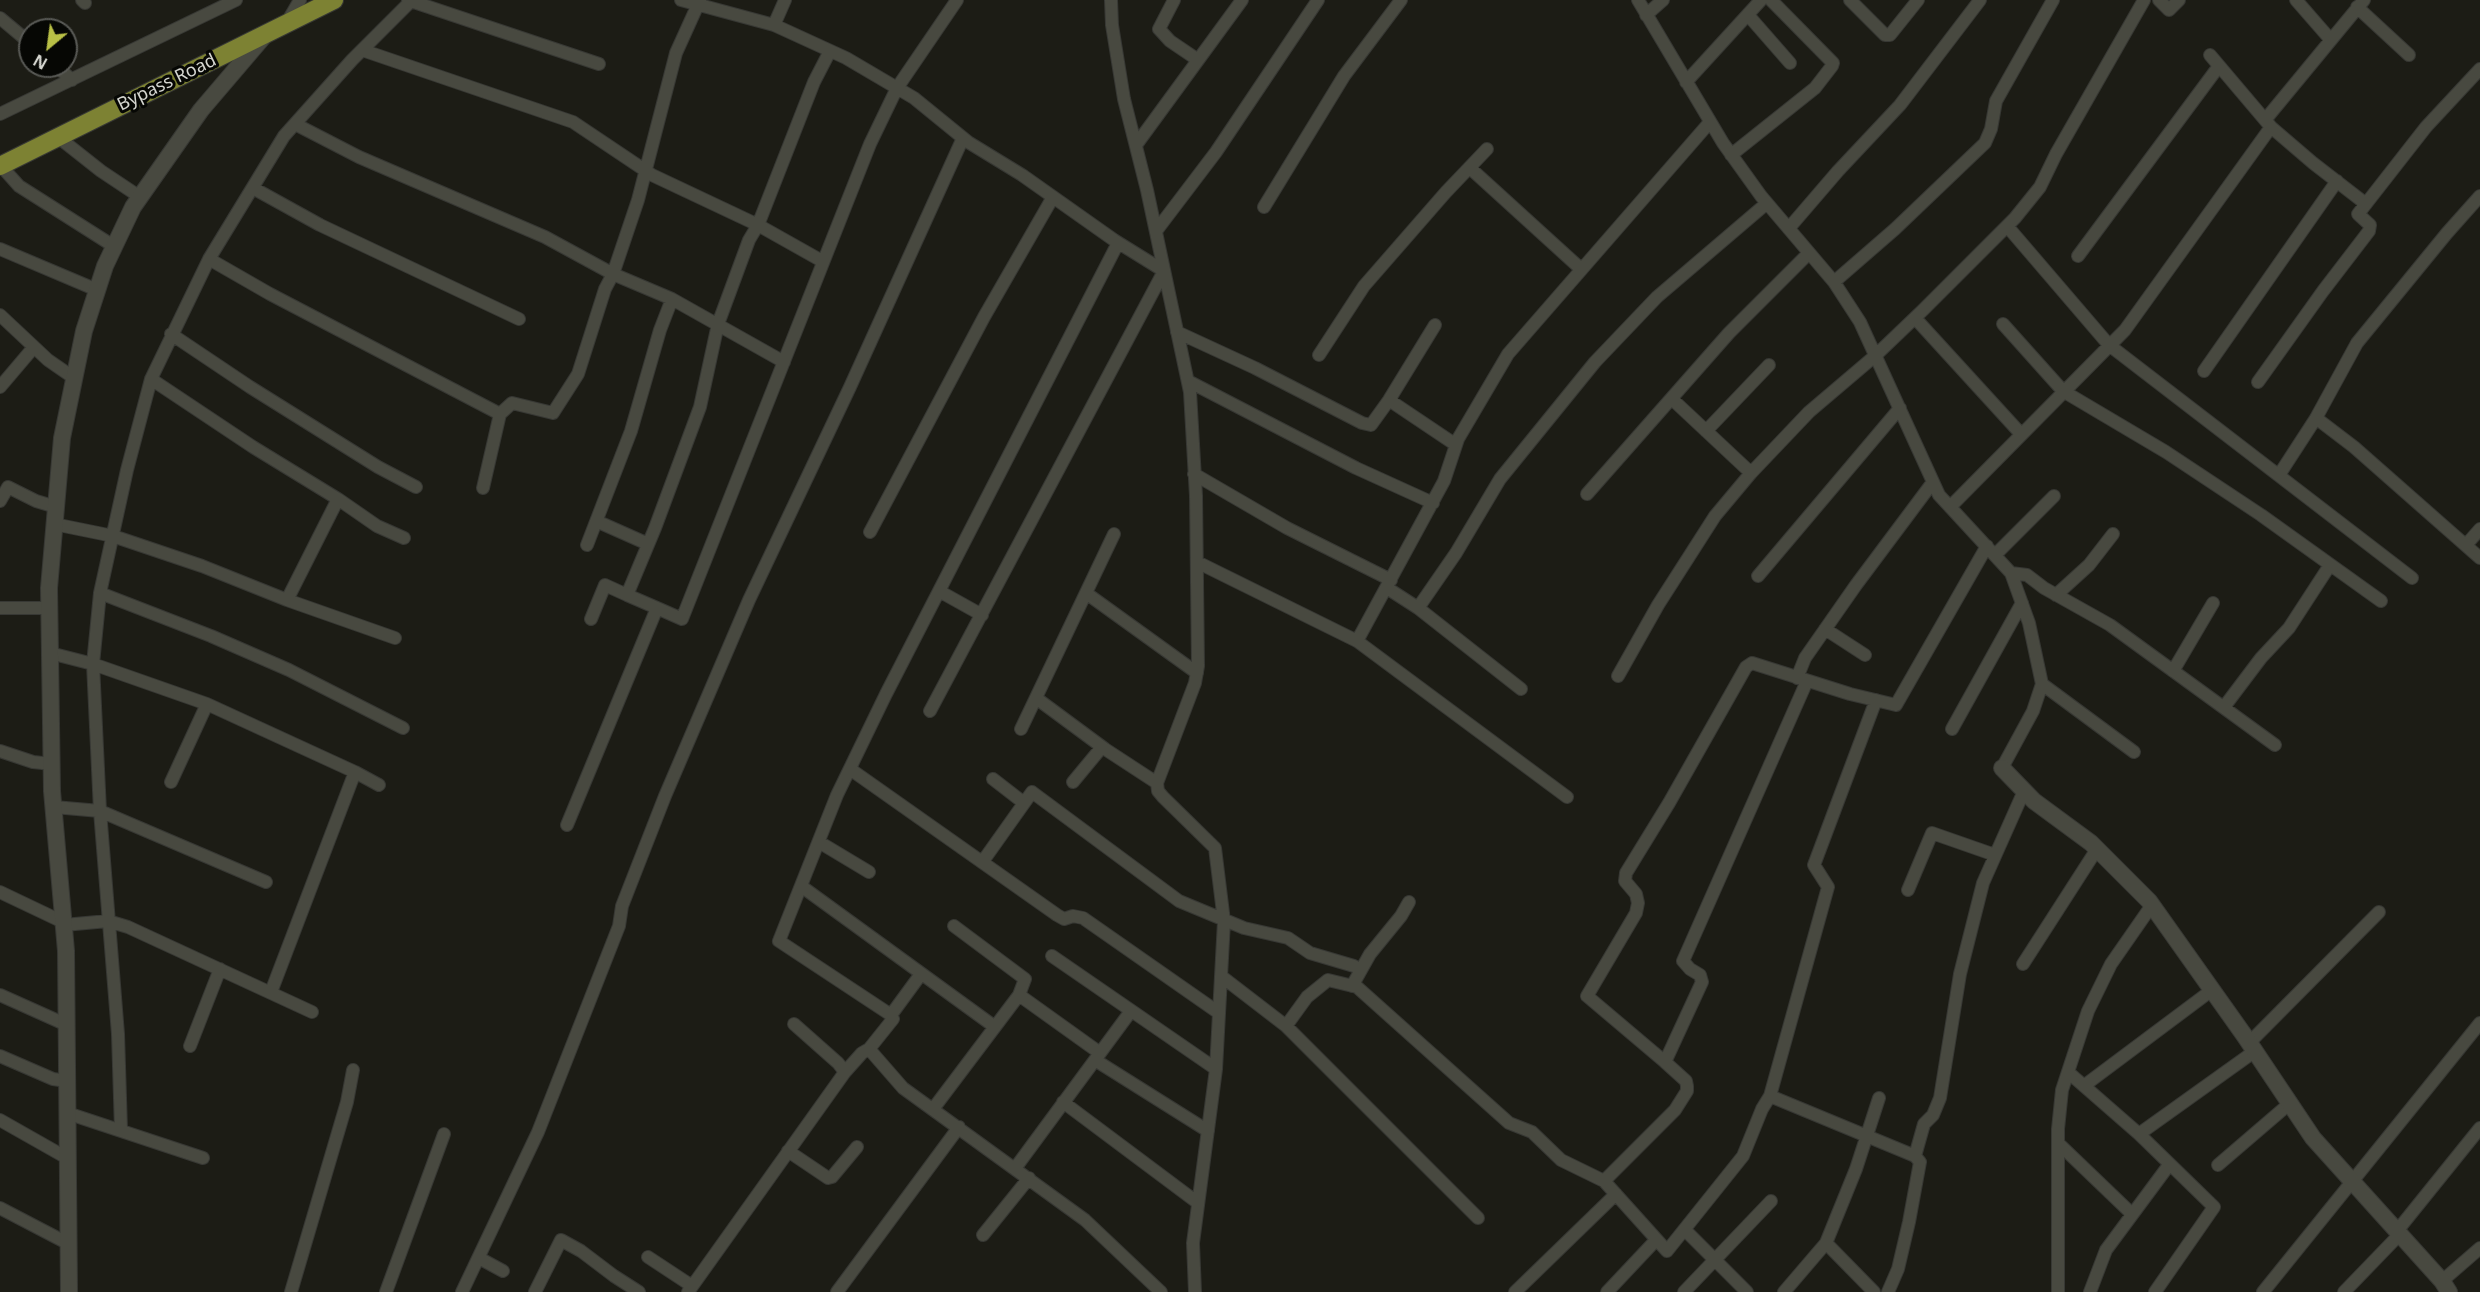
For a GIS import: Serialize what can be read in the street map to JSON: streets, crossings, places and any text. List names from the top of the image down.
{
  "streets": {
    "main road": ["Bypass Road"]
  },
  "north": "bottom left"
}
